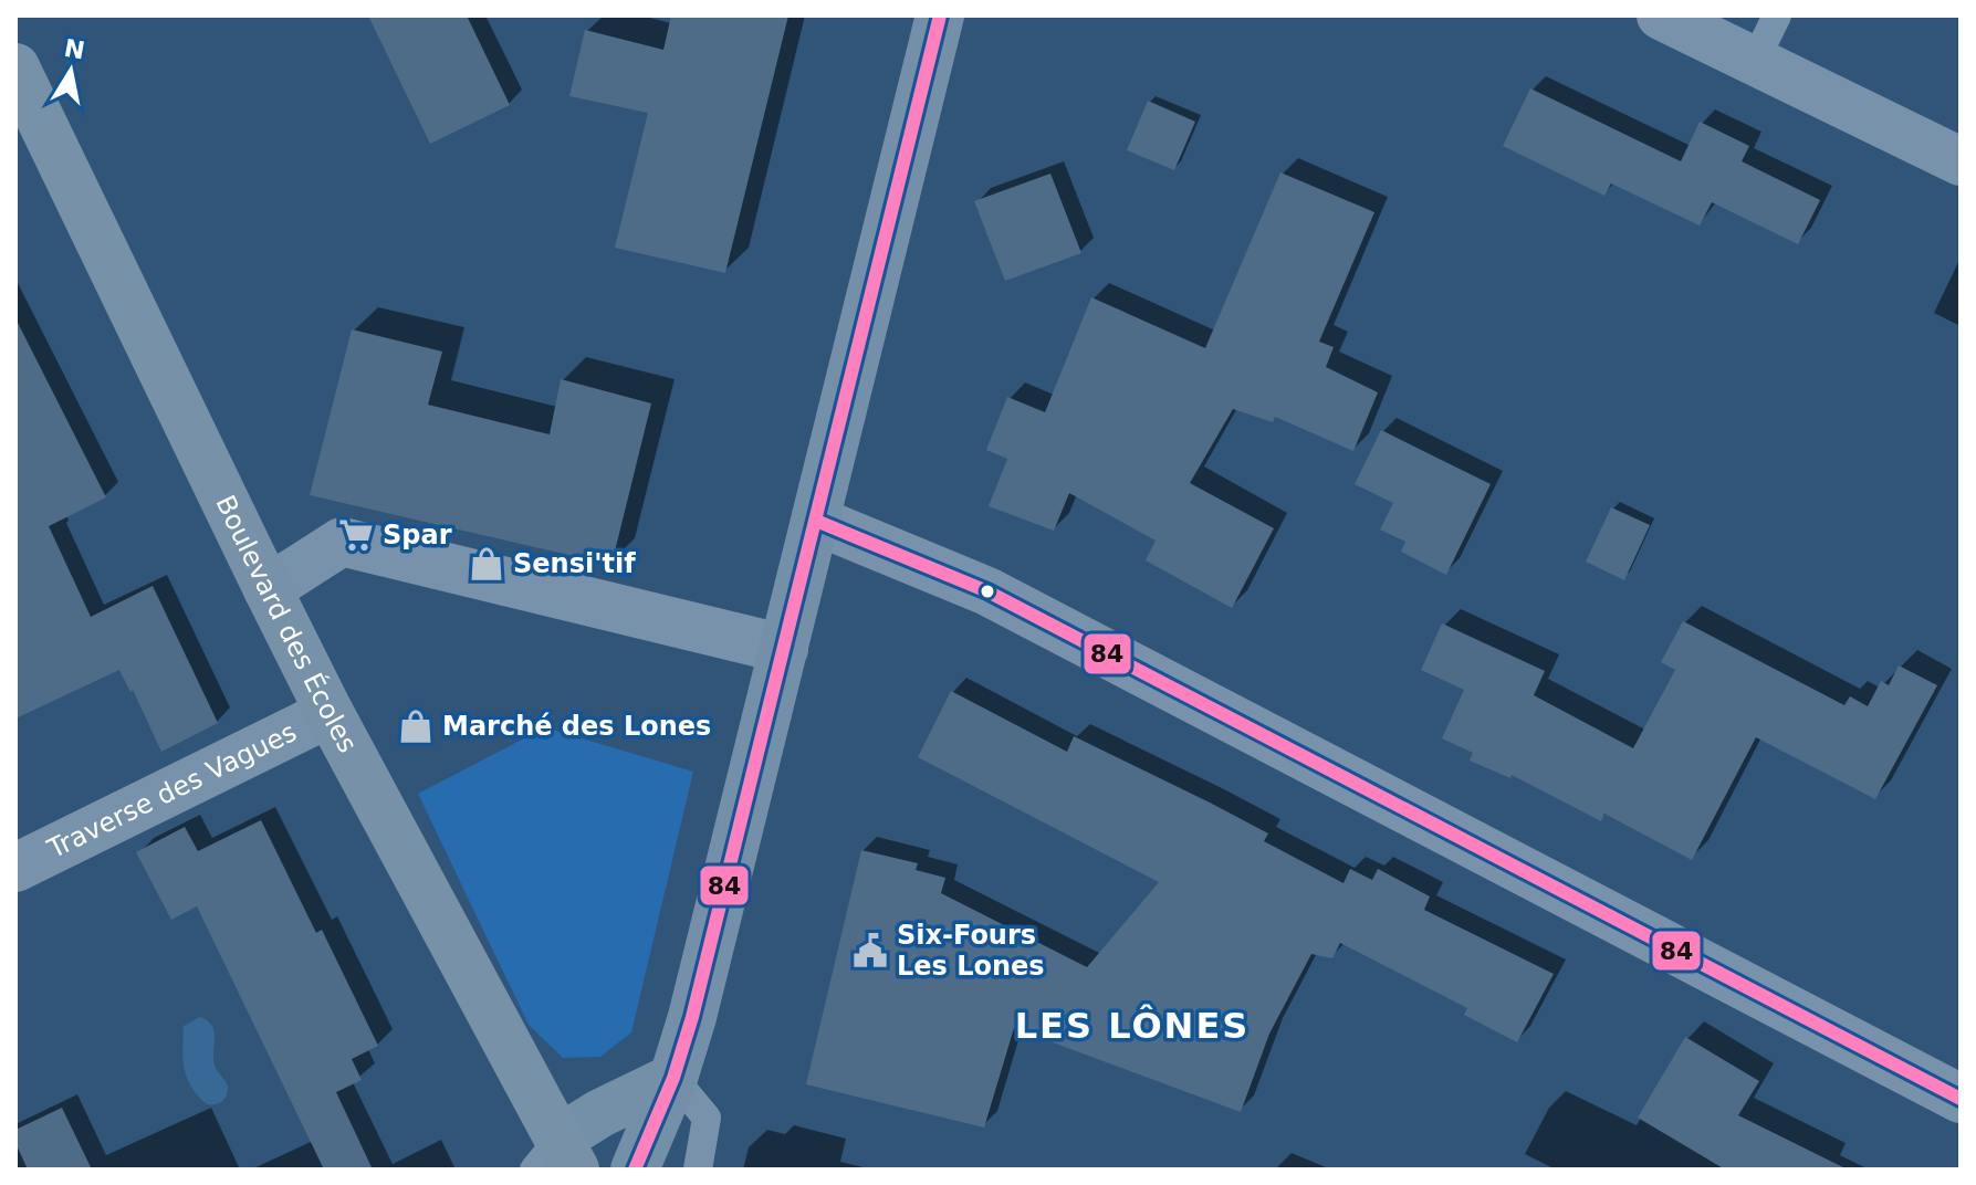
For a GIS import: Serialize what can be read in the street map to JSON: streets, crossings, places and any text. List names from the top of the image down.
{
  "streets": {
    "main road": ["Boulevard des Écoles"],
    "street": ["Traverse des Vagues"]
  },
  "crossings": [
    ["Boulevard des Écoles", "Traverse des Vagues"]
  ],
  "districts": ["LES LÔNES"],
  "places": {
    "supermarket": ["Spar"],
    "shop": ["Sensi'tif", "Marché des Lones"],
    "public building": ["Six-Fours Les Lones"]
  },
  "lines": ["transit line 84"],
  "north": "top"
}
